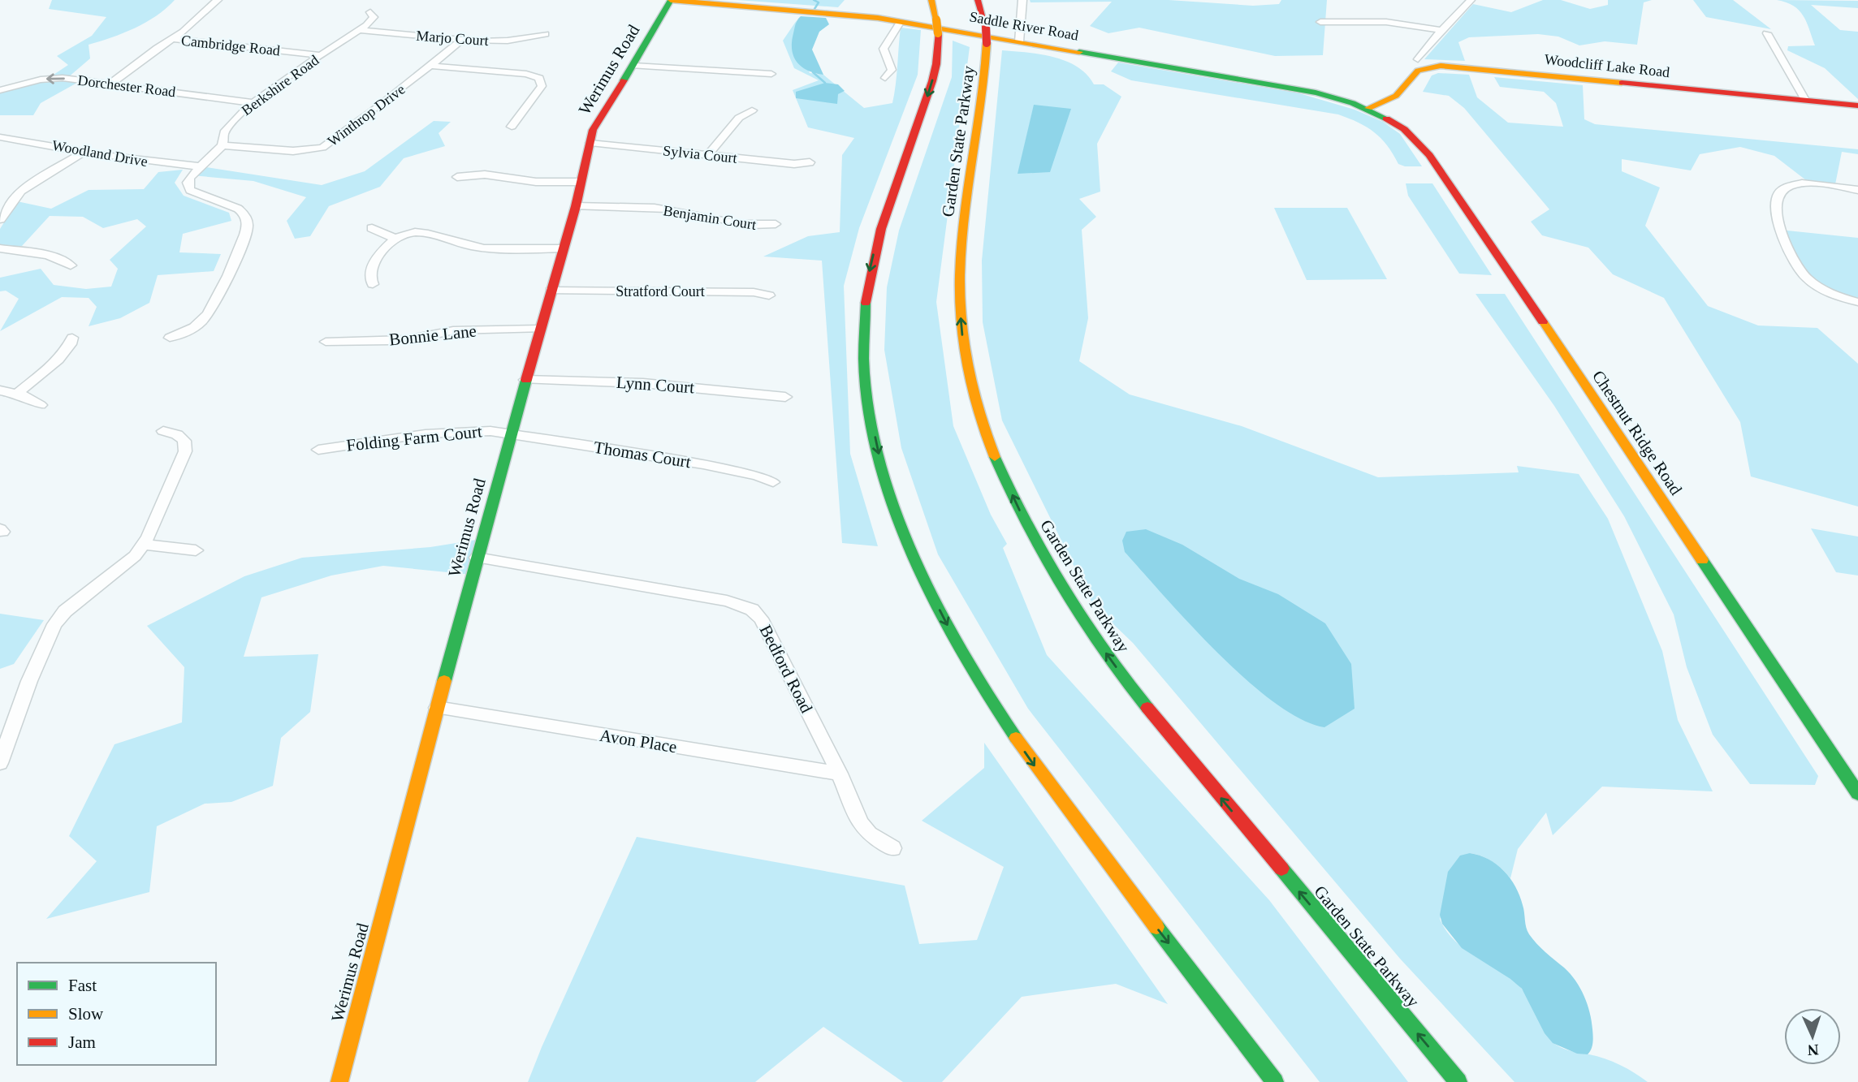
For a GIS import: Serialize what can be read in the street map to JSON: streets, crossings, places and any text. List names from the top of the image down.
{
  "streets": {
    "main road": [
      "Saddle River Road",
      "Woodcliff Lake Road",
      "Werimus Road",
      "Garden State Parkway",
      "Chestnut Ridge Road"
    ],
    "street": [
      "Marjo Court",
      "Cambridge Road",
      "Berkshire Road",
      "Dorchester Road",
      "Winthrop Drive",
      "Woodland Drive",
      "Sylvia Court",
      "Benjamin Court",
      "Stratford Court",
      "Bonnie Lane",
      "Lynn Court",
      "Folding Farm Court",
      "Thomas Court",
      "Bedford Road",
      "Avon Place"
    ]
  },
  "crossings": [
    ["Saddle River Road", "Woodcliff Lake Road"],
    ["Saddle River Road", "Werimus Road"],
    ["Saddle River Road", "Chestnut Ridge Road"],
    ["Marjo Court", "Berkshire Road"],
    ["Marjo Court", "Winthrop Drive"],
    ["Cambridge Road", "Berkshire Road"],
    ["Woodcliff Lake Road", "Chestnut Ridge Road"],
    ["Werimus Road", "Sylvia Court"],
    ["Werimus Road", "Benjamin Court"],
    ["Werimus Road", "Stratford Court"],
    ["Werimus Road", "Bonnie Lane"],
    ["Werimus Road", "Lynn Court"],
    ["Werimus Road", "Folding Farm Court"],
    ["Werimus Road", "Thomas Court"],
    ["Werimus Road", "Bedford Road"],
    ["Werimus Road", "Avon Place"],
    ["Berkshire Road", "Dorchester Road"],
    ["Berkshire Road", "Winthrop Drive"],
    ["Berkshire Road", "Woodland Drive"],
    ["Folding Farm Court", "Thomas Court"],
    ["Bedford Road", "Avon Place"]
  ],
  "one_way": ["Dorchester Road"],
  "legend": ["Fast", "Slow", "Jam"],
  "north": "bottom"
}
